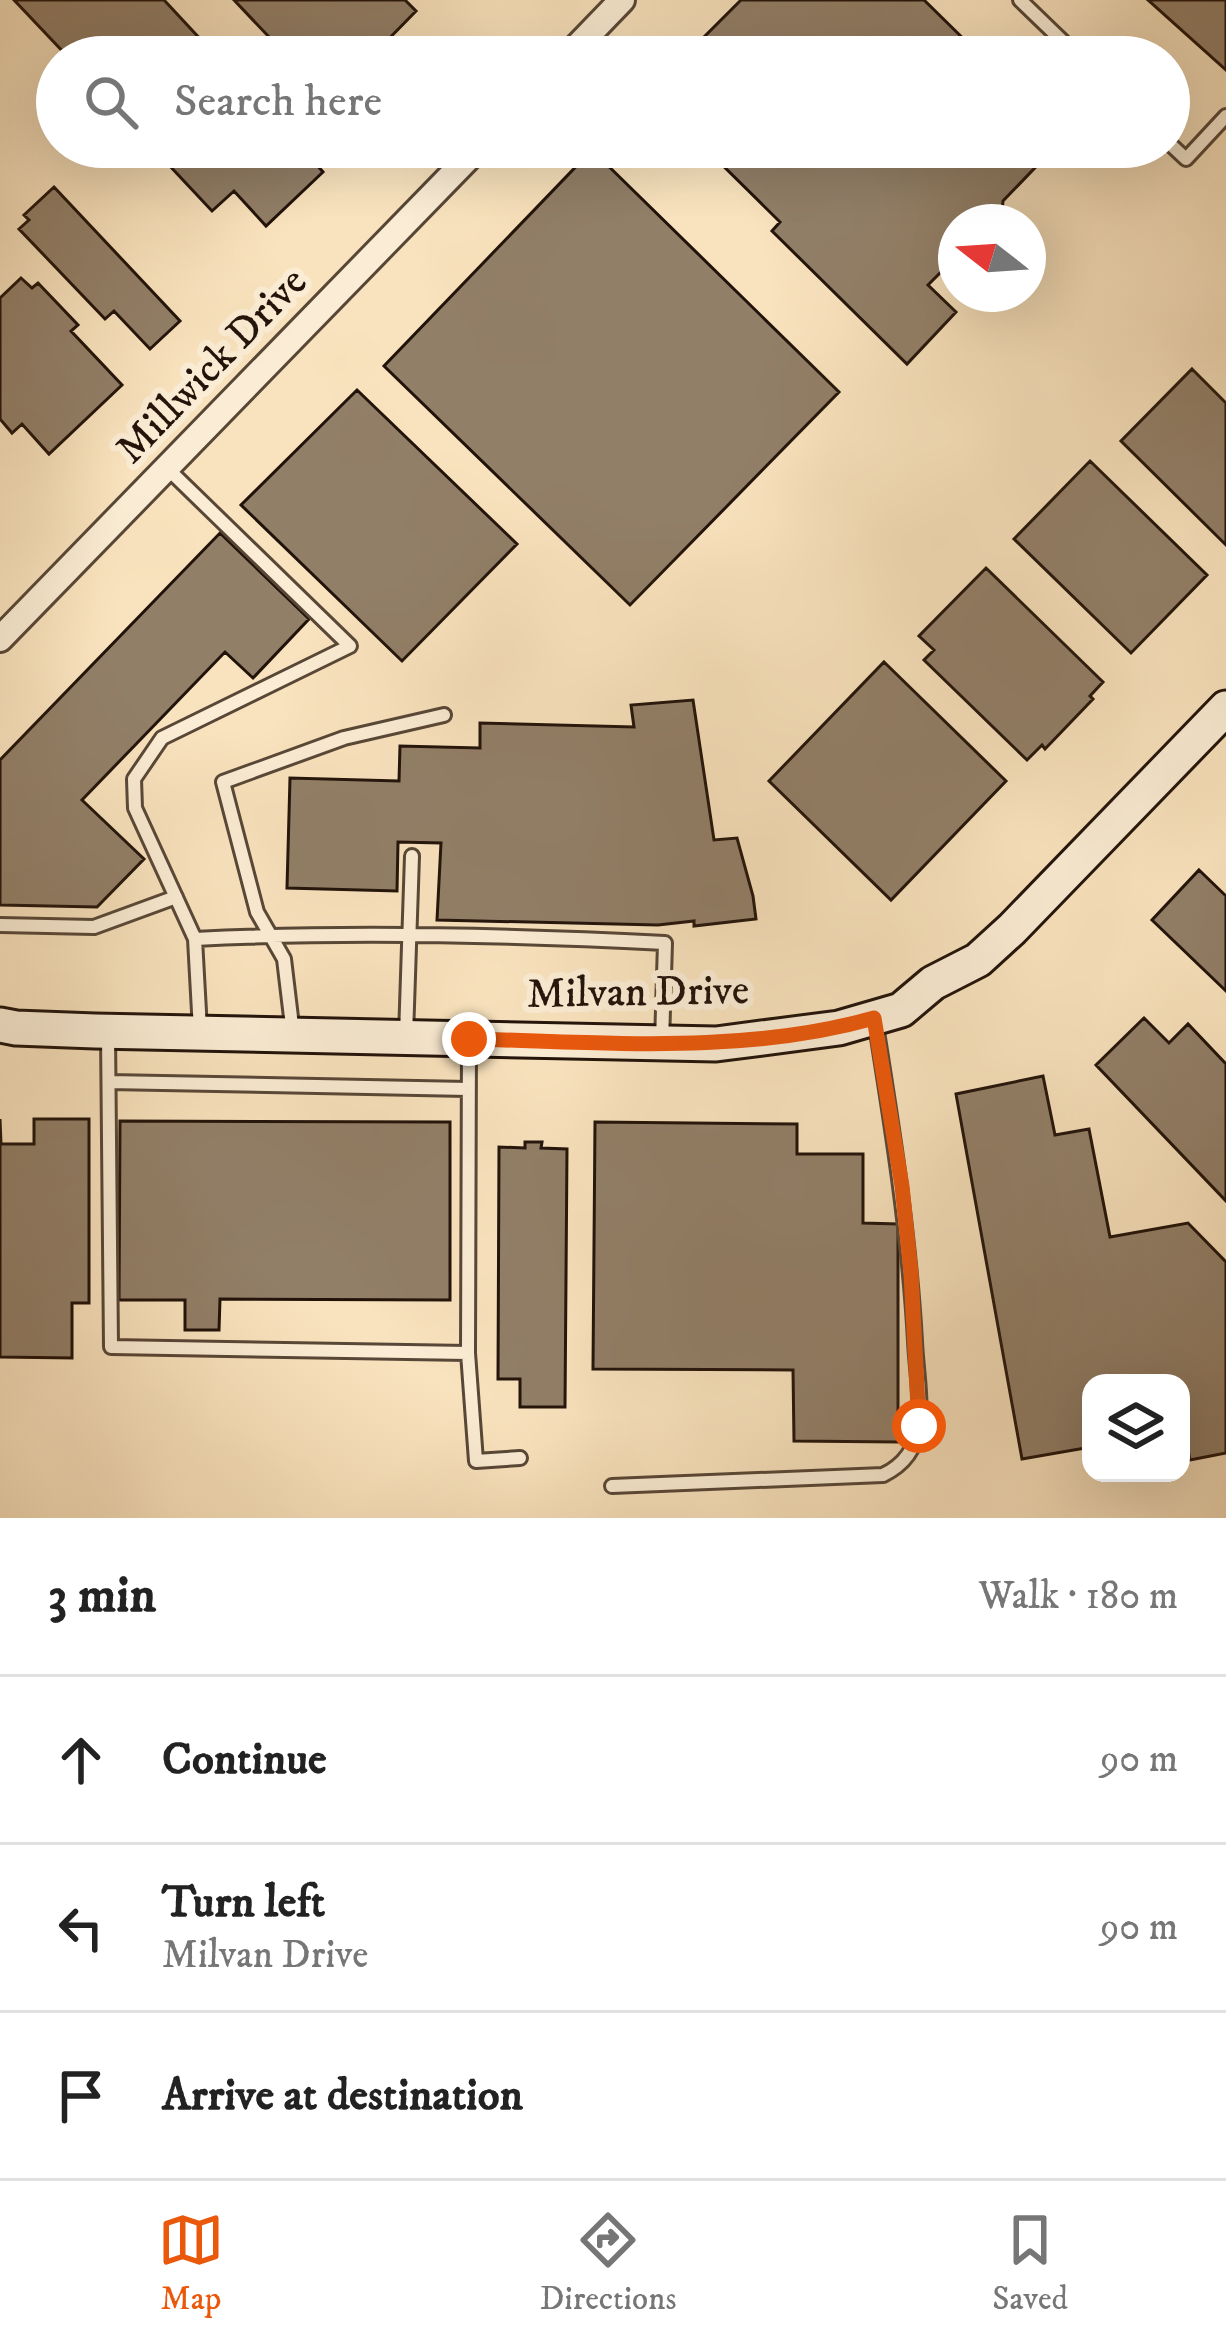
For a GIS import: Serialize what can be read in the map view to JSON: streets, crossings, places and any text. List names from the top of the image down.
{
  "streets": {
    "street": ["Millwick Drive", "Milvan Drive"]
  },
  "north": "left",
  "page": {
    "search": "Search here",
    "heading": ["3 min", "Walk · 180 m"],
    "list": [
      ["Continue", "90 m"],
      ["Turn left", "Milvan Drive", "90 m"],
      "Arrive at destination"
    ],
    "nav": ["Map", "Directions", "Saved"]
  }
}
